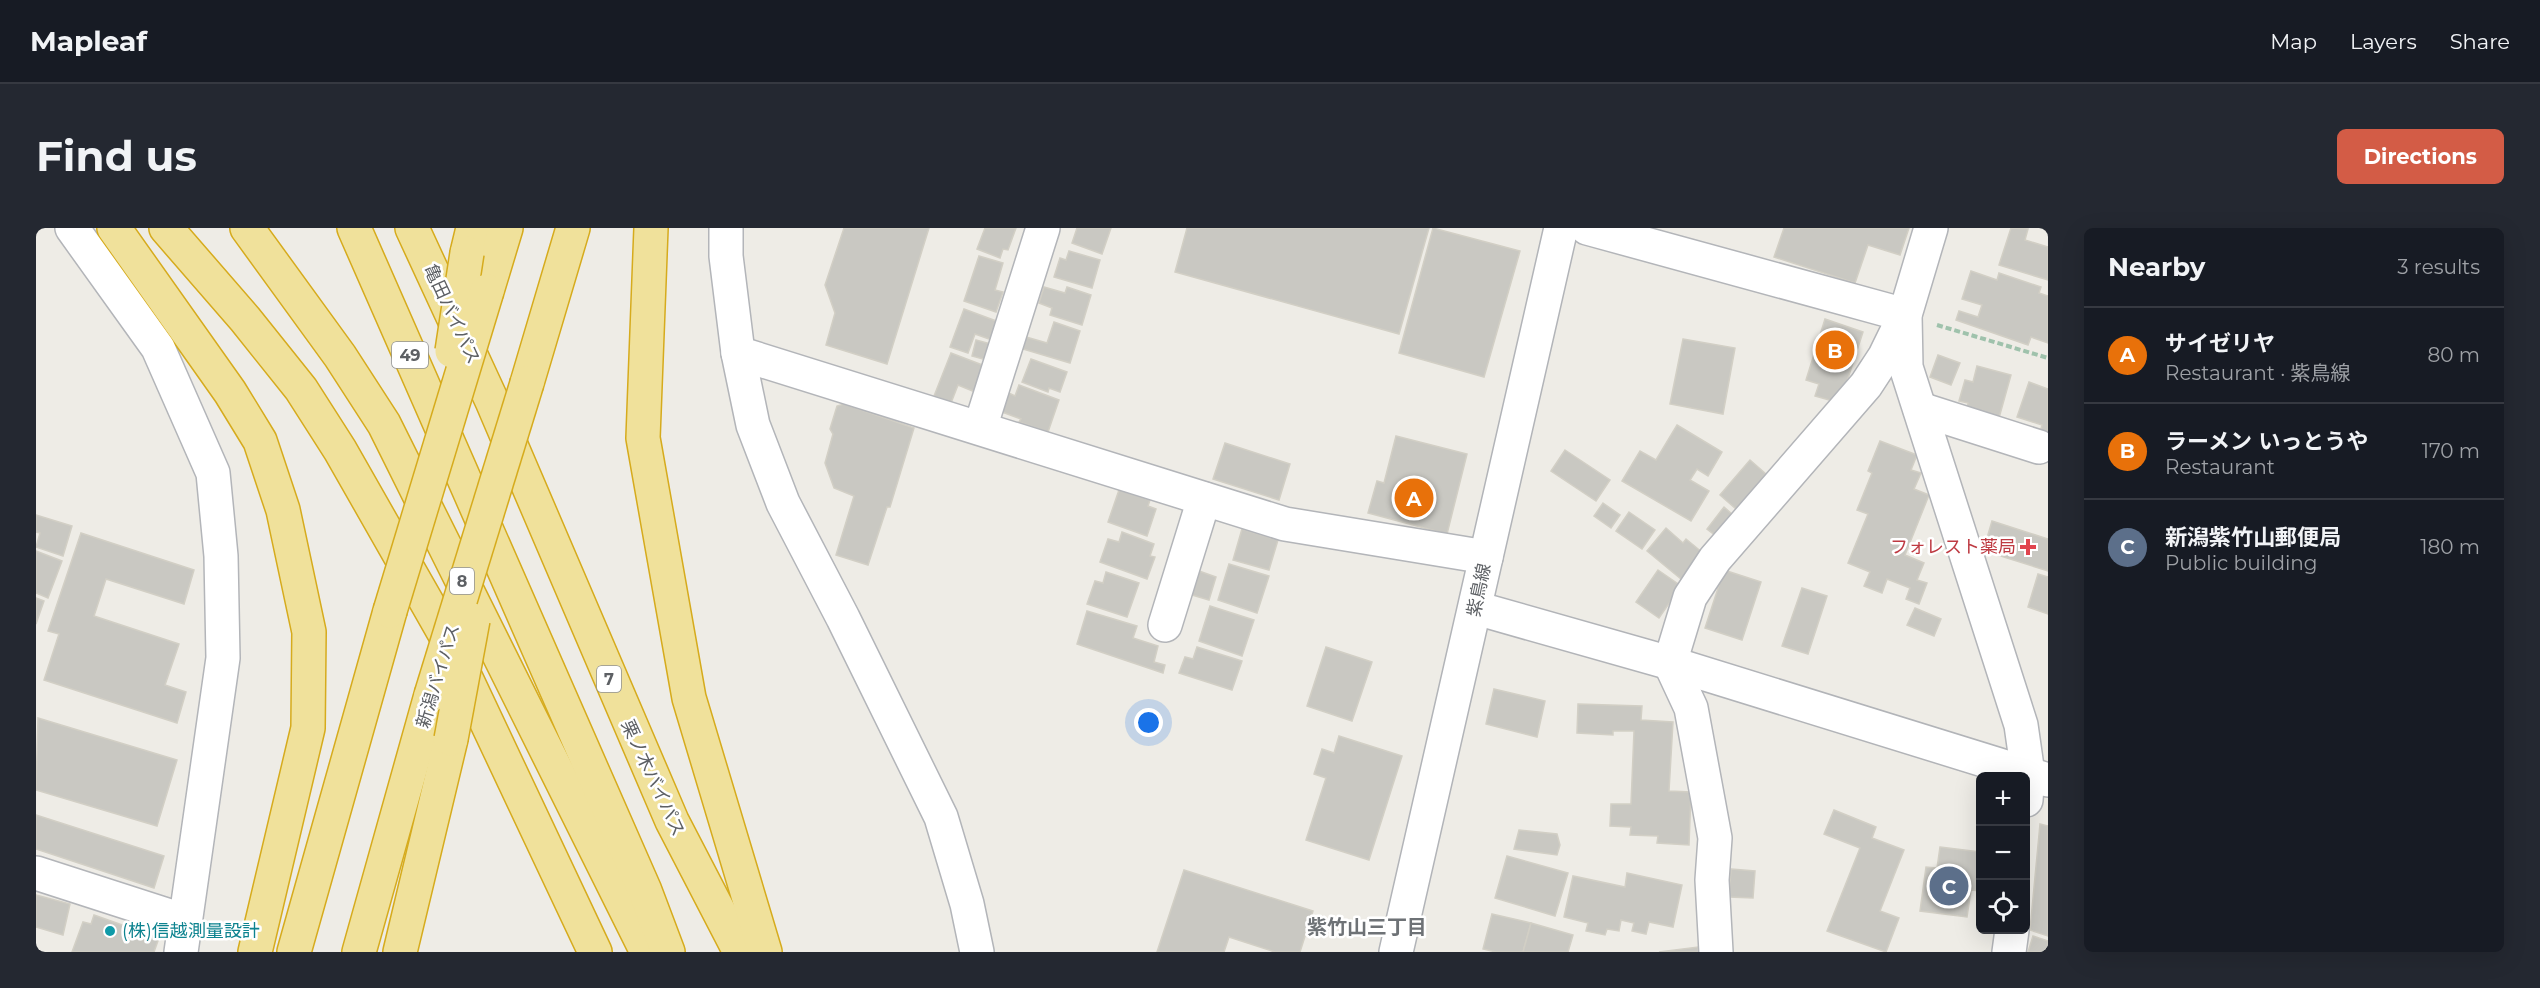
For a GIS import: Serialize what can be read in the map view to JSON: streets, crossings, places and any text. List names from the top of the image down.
{
  "streets": {
    "highway": [
      "亀田バイパス",
      "49",
      "8",
      "新潟バイパス",
      "7",
      "栗ノ木バイパス"
    ],
    "street": ["紫鳥線"]
  },
  "crossings": [
    ["亀田バイパス", "栗ノ木バイパス"]
  ],
  "districts": ["紫竹山三丁目"],
  "places": {
    "health": ["フォレスト薬局"],
    "other": ["(株)信越測量設計"]
  },
  "page": {
    "header": "Mapleaf",
    "nav": ["Map", "Layers", "Share"],
    "buttons": "Directions",
    "title": "Find us",
    "heading": ["Nearby", "3 results"],
    "list": [
      {
        "mark": "A",
        "name": "サイゼリヤ",
        "note": "Restaurant · 紫鳥線",
        "value": "80 m"
      },
      {
        "mark": "B",
        "name": "ラーメン いっとうや",
        "note": "Restaurant",
        "value": "170 m"
      },
      {
        "mark": "C",
        "name": "新潟紫竹山郵便局",
        "note": "Public building",
        "value": "180 m"
      }
    ],
    "pins": ["B", "A", "C"],
    "map_buttons": ["+", "−"]
  }
}
